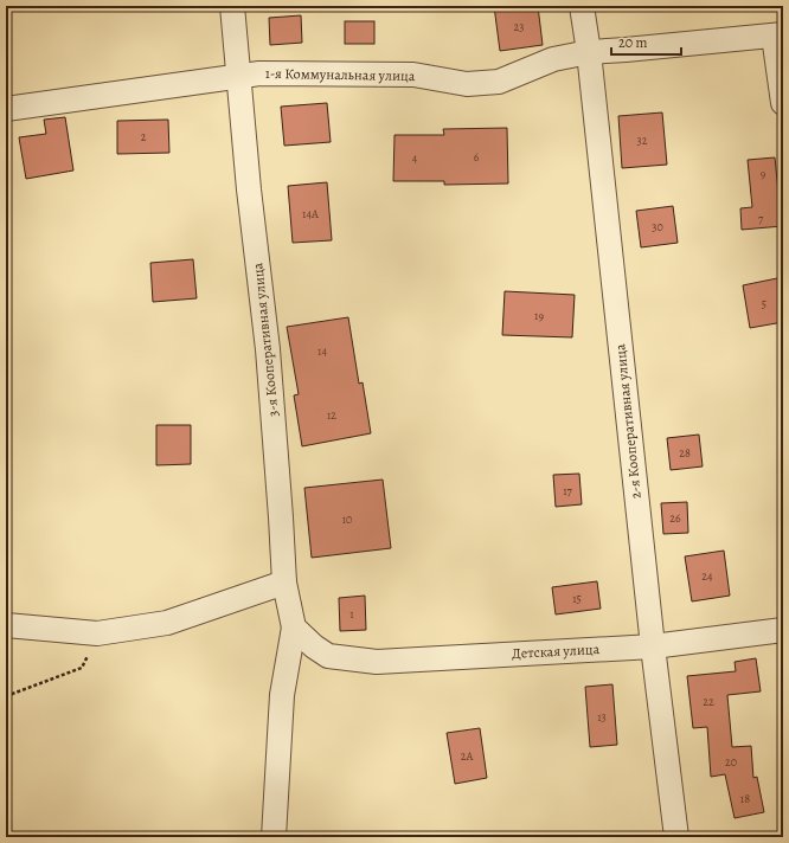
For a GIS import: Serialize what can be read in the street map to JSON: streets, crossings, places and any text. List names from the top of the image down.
{
  "streets": {
    "street": [
      "1-я Коммунальная улица",
      "3-я Кооперативная улица",
      "2-я Кооперативная улица",
      "Детская улица"
    ]
  },
  "crossings": [
    ["1-я Коммунальная улица", "3-я Кооперативная улица"],
    ["1-я Коммунальная улица", "2-я Кооперативная улица"],
    ["3-я Кооперативная улица", "Детская улица"],
    ["2-я Кооперативная улица", "Детская улица"]
  ],
  "house_numbers": [
    "23",
    "2",
    "32",
    "6",
    "4",
    "9",
    "14А",
    "7",
    "30",
    "5",
    "19",
    "14",
    "12",
    "28",
    "17",
    "26",
    "10",
    "24",
    "15",
    "1",
    "22",
    "13",
    "2А",
    "20",
    "18"
  ],
  "scale_bar": "20 m"
}
